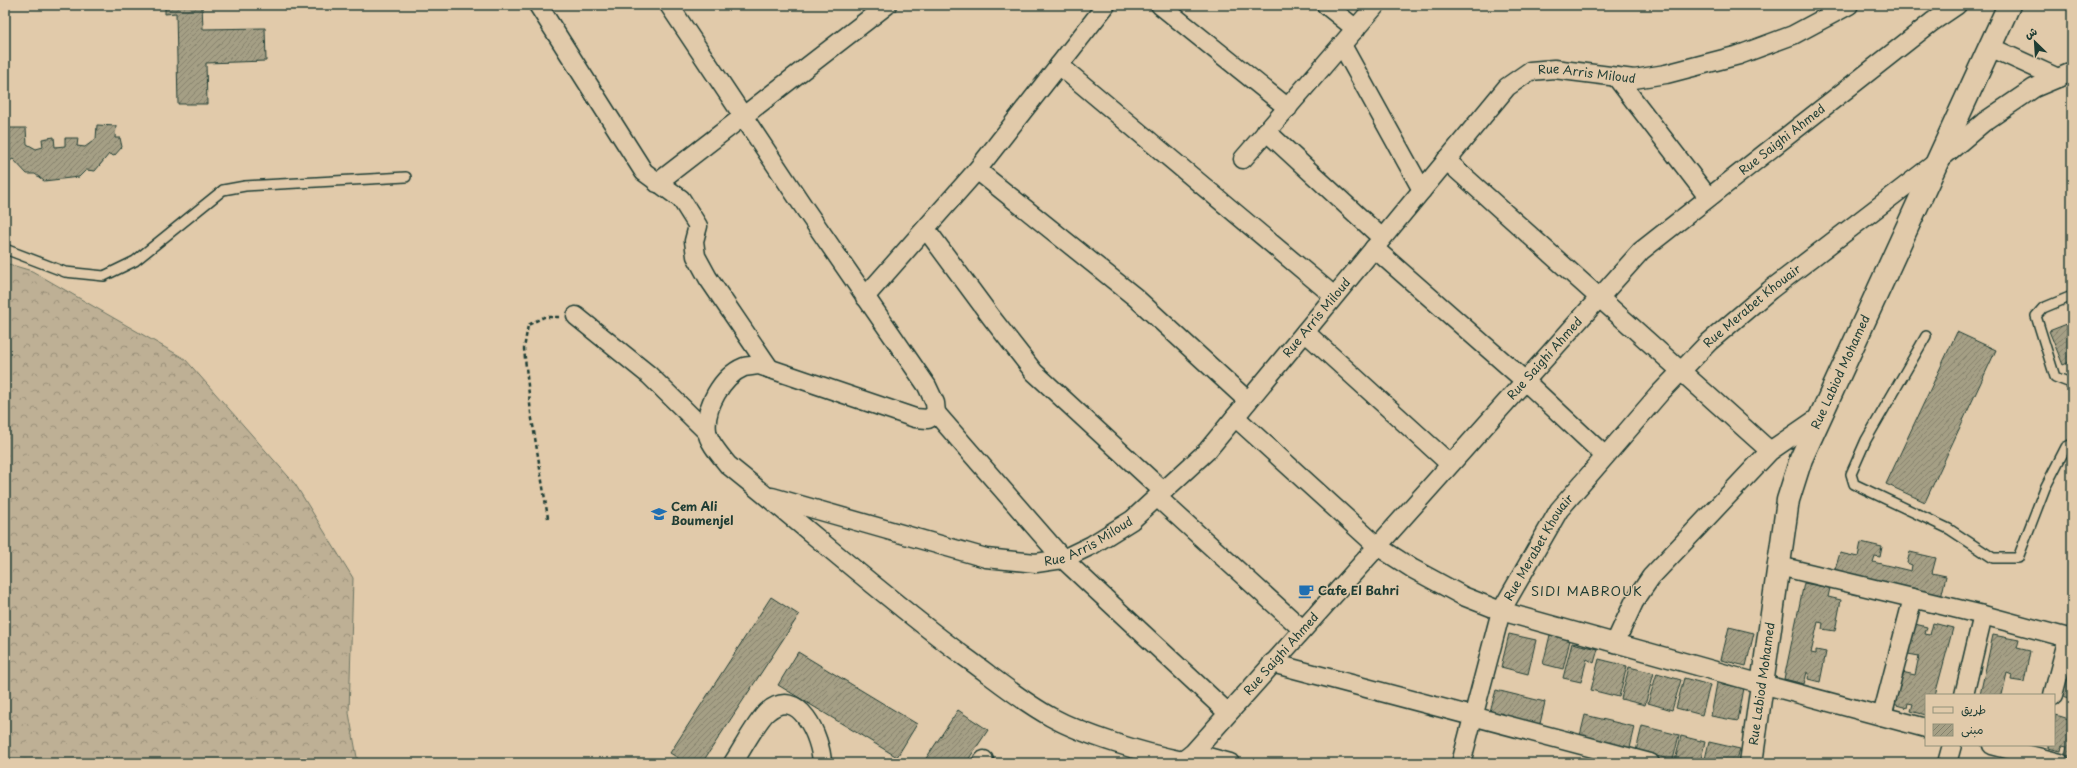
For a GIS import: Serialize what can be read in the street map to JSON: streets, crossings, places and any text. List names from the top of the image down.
{
  "streets": {
    "street": [
      "Rue Arris Miloud",
      "Rue Saighi Ahmed",
      "Rue Merabet Khouair",
      "Rue Labiod Mohamed"
    ]
  },
  "crossings": [
    ["Rue Merabet Khouair", "Rue Labiod Mohamed"]
  ],
  "districts": ["SIDI MABROUK"],
  "places": {
    "school or university": ["Cem Ali Boumenjel"],
    "cafe": ["Cafe El Bahri"]
  },
  "legend": ["طريق", "مبنى"],
  "north": "top left"
}
